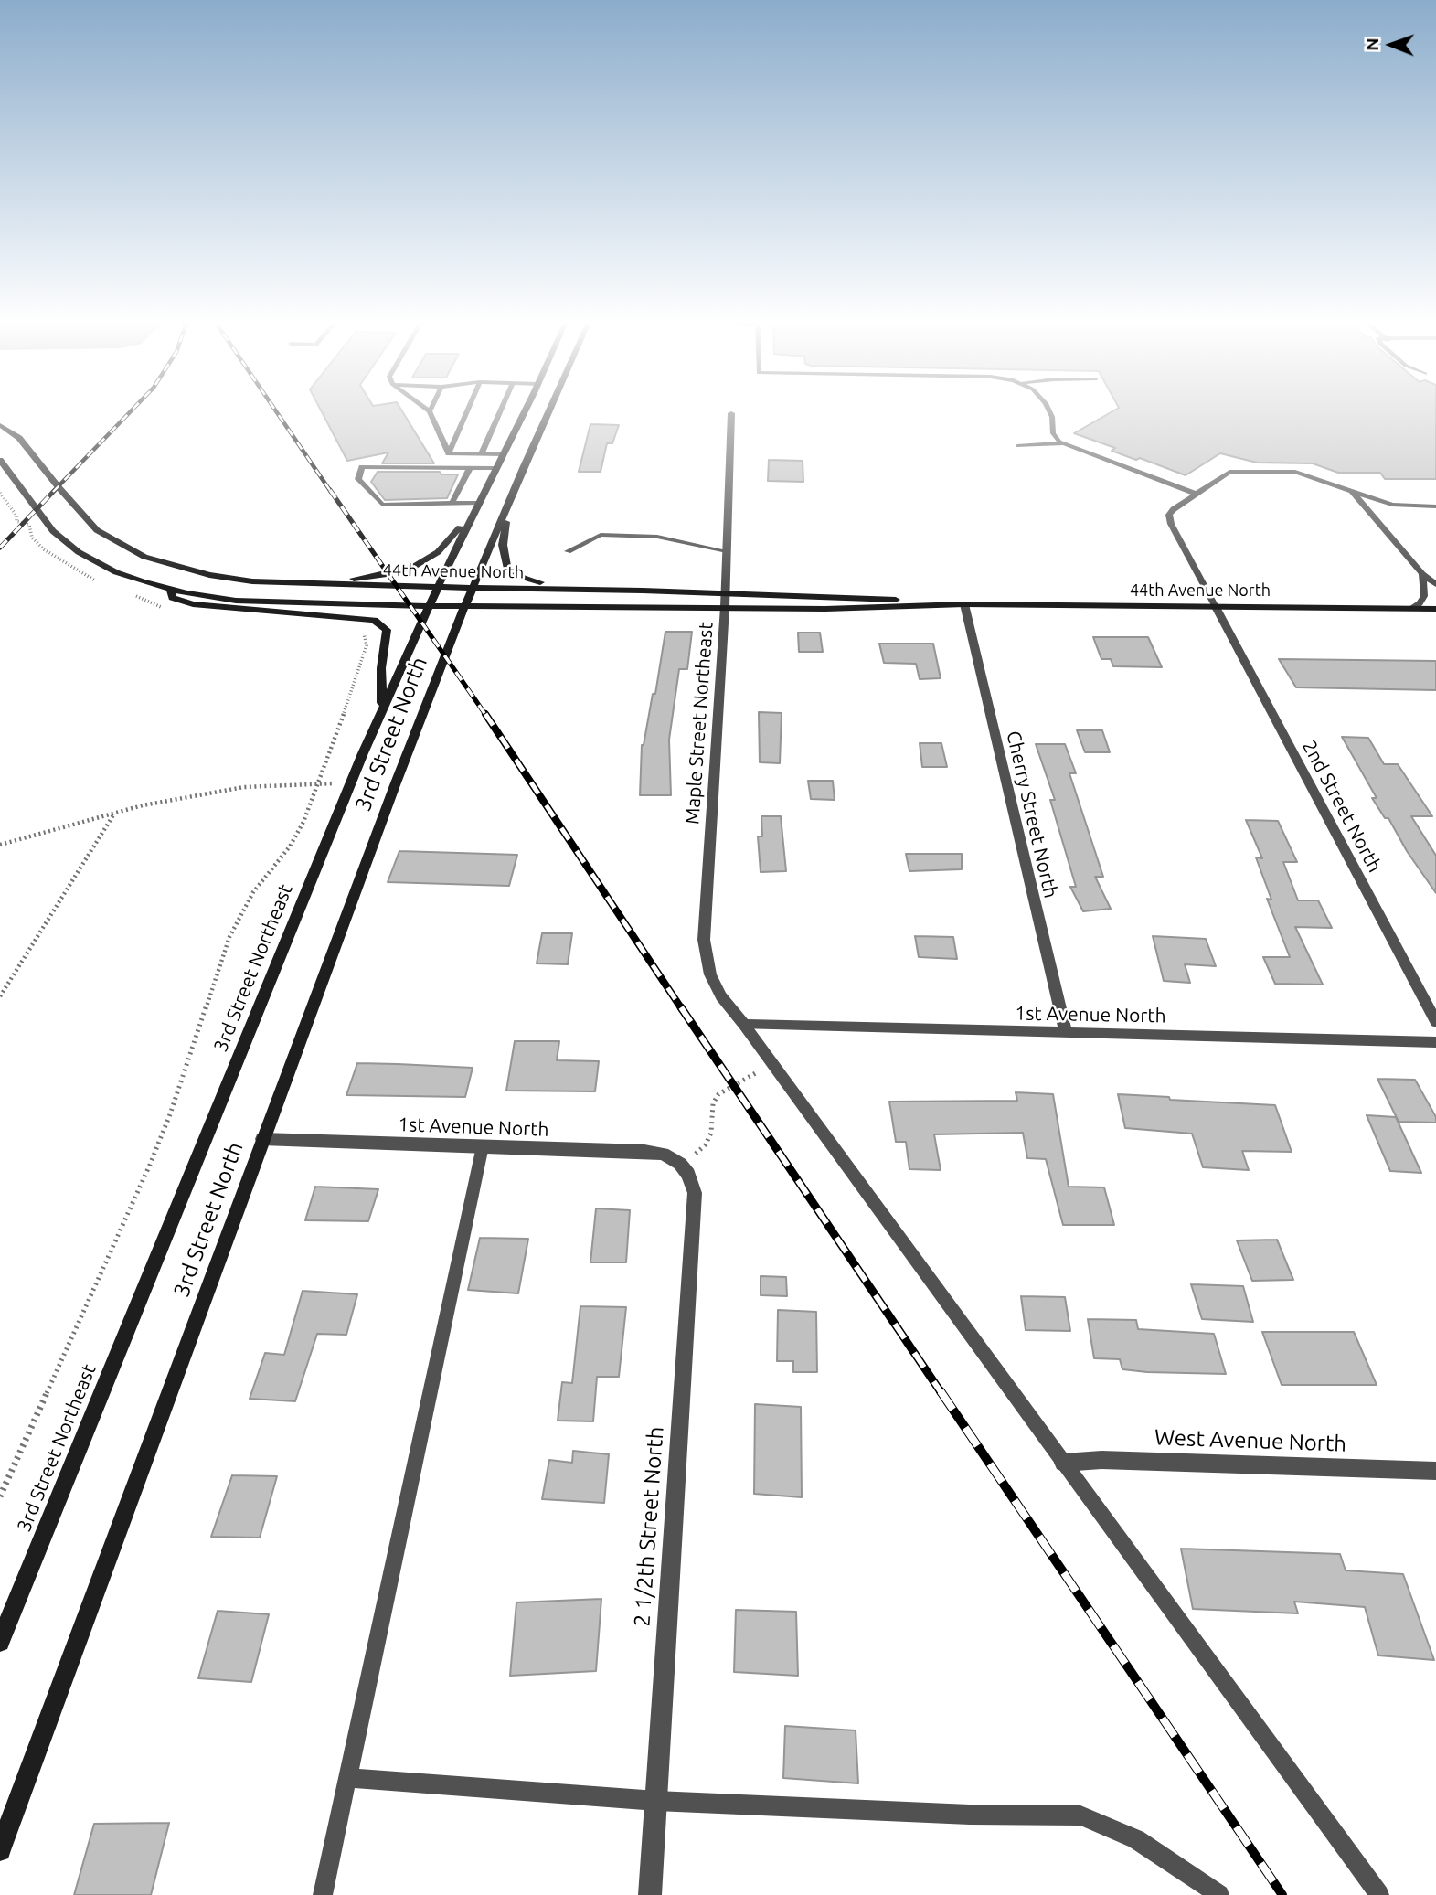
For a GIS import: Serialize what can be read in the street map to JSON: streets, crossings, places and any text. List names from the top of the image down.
{
  "streets": {
    "main road": ["44th Avenue North", "3rd Street North", "3rd Street Northeast"],
    "street": [
      "Maple Street Northeast",
      "2nd Street North",
      "Cherry Street North",
      "1st Avenue North",
      "West Avenue North",
      "2 1/2th Street North"
    ]
  },
  "crossings": [
    ["44th Avenue North", "Maple Street Northeast"],
    ["44th Avenue North", "3rd Street North"],
    ["44th Avenue North", "2nd Street North"],
    ["44th Avenue North", "Cherry Street North"],
    ["44th Avenue North", "3rd Street Northeast"],
    ["Maple Street Northeast", "1st Avenue North"],
    ["3rd Street North", "1st Avenue North"],
    ["Cherry Street North", "1st Avenue North"],
    ["1st Avenue North", "2 1/2th Street North"]
  ],
  "north": "left"
}
